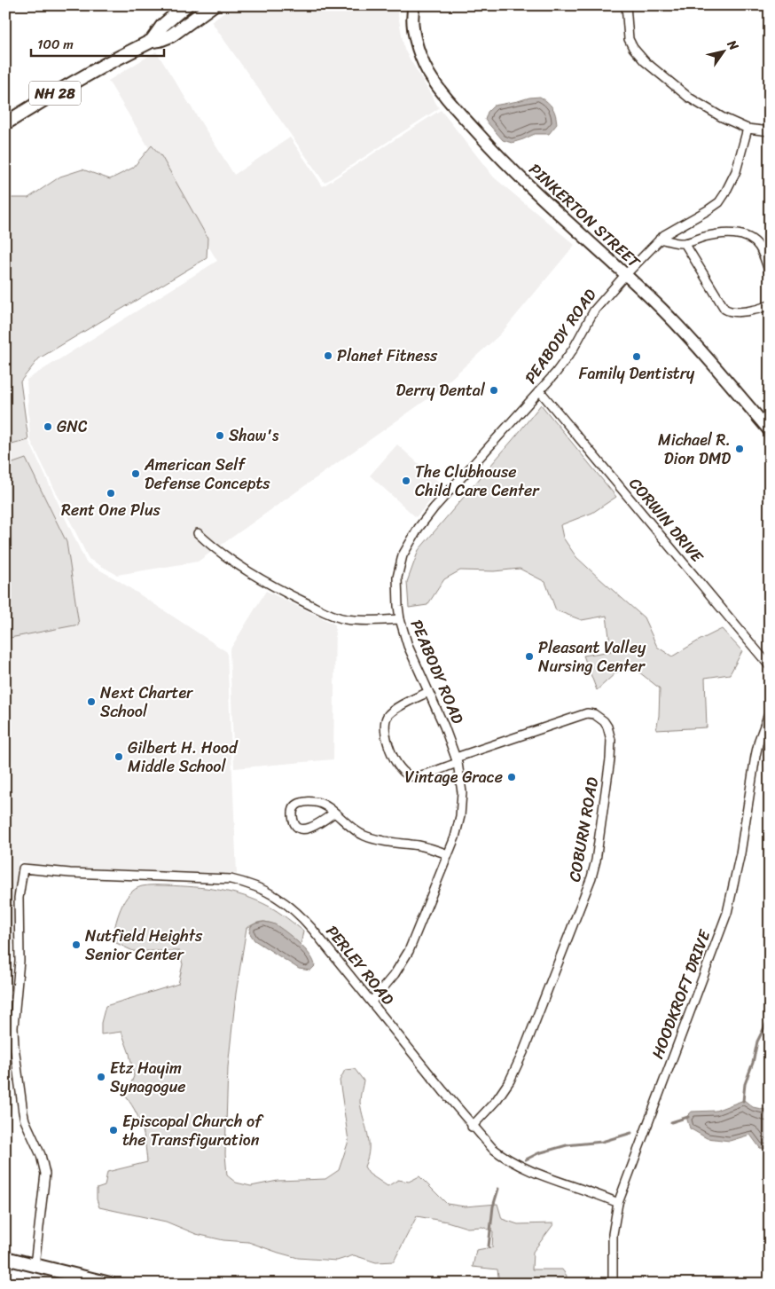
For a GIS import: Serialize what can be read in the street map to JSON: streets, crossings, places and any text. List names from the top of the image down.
{
  "streets": {
    "main road": ["NH 28"],
    "street": [
      "PINKERTON STREET",
      "PEABODY ROAD",
      "CORWIN DRIVE",
      "COBURN ROAD",
      "PERLEY ROAD",
      "HOODKROFT DRIVE"
    ]
  },
  "crossings": [
    ["PINKERTON STREET", "PEABODY ROAD"],
    ["PEABODY ROAD", "CORWIN DRIVE"],
    ["PEABODY ROAD", "COBURN ROAD"],
    ["PEABODY ROAD", "PERLEY ROAD"],
    ["COBURN ROAD", "PERLEY ROAD"],
    ["PERLEY ROAD", "HOODKROFT DRIVE"]
  ],
  "places": [
    "Planet Fitness",
    "Family Dentistry",
    "Derry Dental",
    "GNC",
    "Shaw's",
    "Michael R. Dion DMD",
    "American Self Defense Concepts",
    "The Clubhouse Child Care Center",
    "Rent One Plus",
    "Pleasant Valley Nursing Center",
    "Next Charter School",
    "Gilbert H. Hood Middle School",
    "Vintage Grace",
    "Nutfield Heights Senior Center",
    "Etz Hayim Synagogue",
    "Episcopal Church of the Transfiguration"
  ],
  "scale_bar": "100 m",
  "north": "top right"
}
